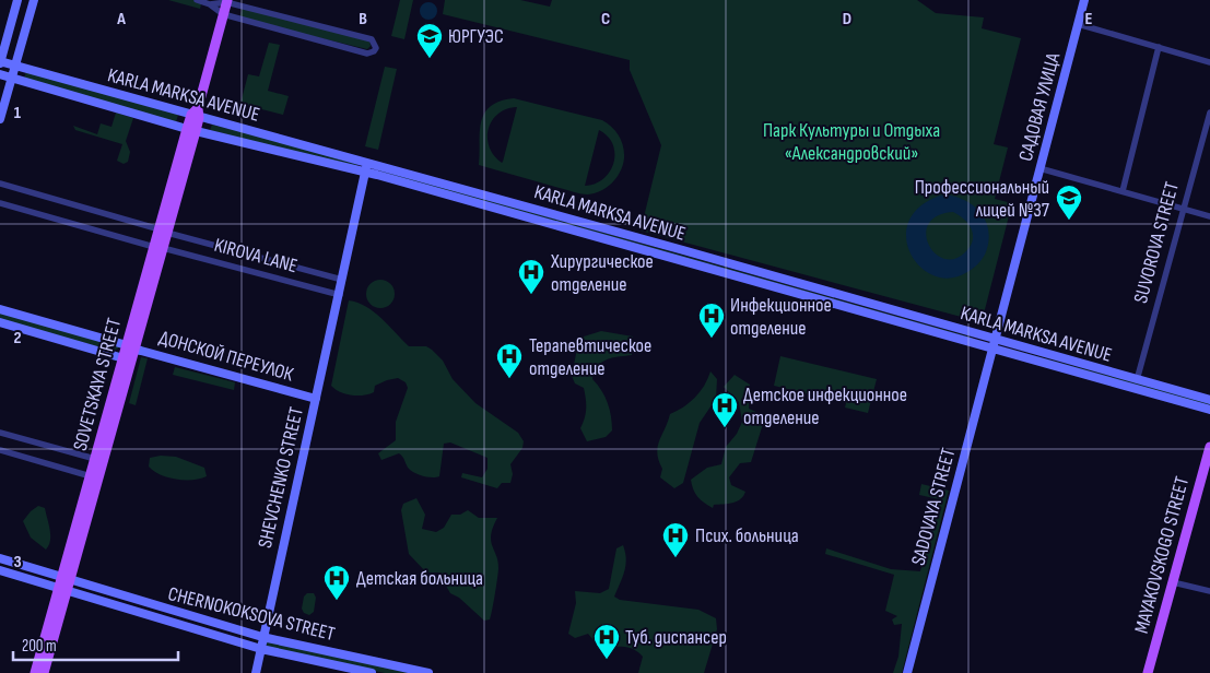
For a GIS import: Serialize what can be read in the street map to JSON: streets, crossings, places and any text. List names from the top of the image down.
{
  "streets": {
    "main road": [
      "KARLA MARKSA AVENUE",
      "САДОВАЯ УЛИЦА",
      "ДОНСКОЙ ПЕРЕУЛОК",
      "SOVETSKAYA STREET",
      "SHEVCHENKO STREET",
      "SADOVAYA STREET",
      "MAYAKOVSKOGO STREET",
      "CHERNOKOKSOVA STREET"
    ],
    "street": ["SUVOROVA STREET", "KIROVA LANE"]
  },
  "crossings": [
    ["KARLA MARKSA AVENUE", "САДОВАЯ УЛИЦА"],
    ["KARLA MARKSA AVENUE", "SUVOROVA STREET"],
    ["KARLA MARKSA AVENUE", "SOVETSKAYA STREET"],
    ["KARLA MARKSA AVENUE", "SHEVCHENKO STREET"],
    ["KARLA MARKSA AVENUE", "SADOVAYA STREET"],
    ["САДОВАЯ УЛИЦА", "SADOVAYA STREET"],
    ["KIROVA LANE", "SOVETSKAYA STREET"],
    ["KIROVA LANE", "SHEVCHENKO STREET"],
    ["ДОНСКОЙ ПЕРЕУЛОК", "SOVETSKAYA STREET"],
    ["ДОНСКОЙ ПЕРЕУЛОК", "SHEVCHENKO STREET"],
    ["SOVETSKAYA STREET", "CHERNOKOKSOVA STREET"],
    ["SHEVCHENKO STREET", "CHERNOKOKSOVA STREET"]
  ],
  "parks": ["Парк Культуры и Отдыха «Александровский»"],
  "places": {
    "school or university": ["ЮРГУЭС", "Профессиональный лицей №37"],
    "hospital": [
      "Хирургическое отделение",
      "Инфекционное отделение",
      "Терапевтическое отделение",
      "Детское инфекционное отделение",
      "Псих. больница",
      "Детская больница",
      "Туб. диспансер"
    ]
  },
  "scale_bar": "200 m",
  "grid": {
    "columns": [
      "A",
      "B",
      "C",
      "D",
      "E"
    ],
    "rows": ["1", "2", "3"]
  }
}
